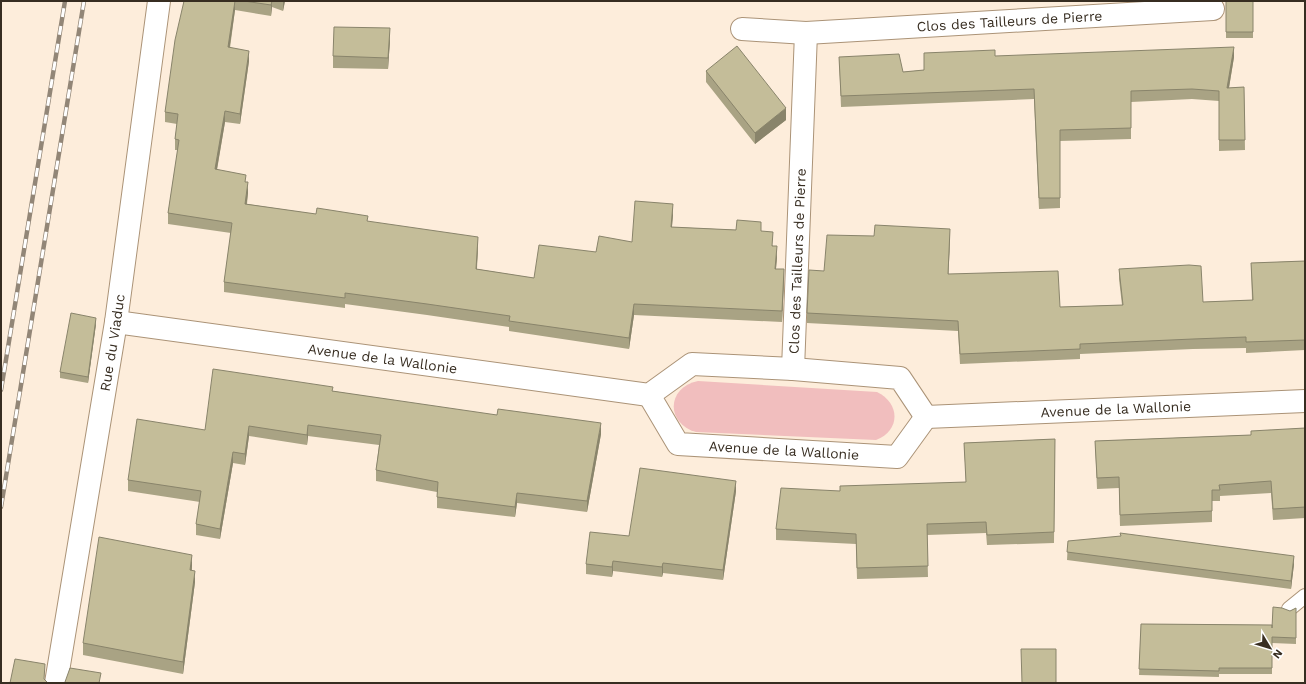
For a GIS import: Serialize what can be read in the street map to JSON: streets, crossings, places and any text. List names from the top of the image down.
{
  "streets": {
    "street": ["Clos des Tailleurs de Pierre", "Rue du Viaduc", "Avenue de la Wallonie"]
  },
  "crossings": [
    ["Rue du Viaduc", "Avenue de la Wallonie"]
  ],
  "north": "bottom right"
}
